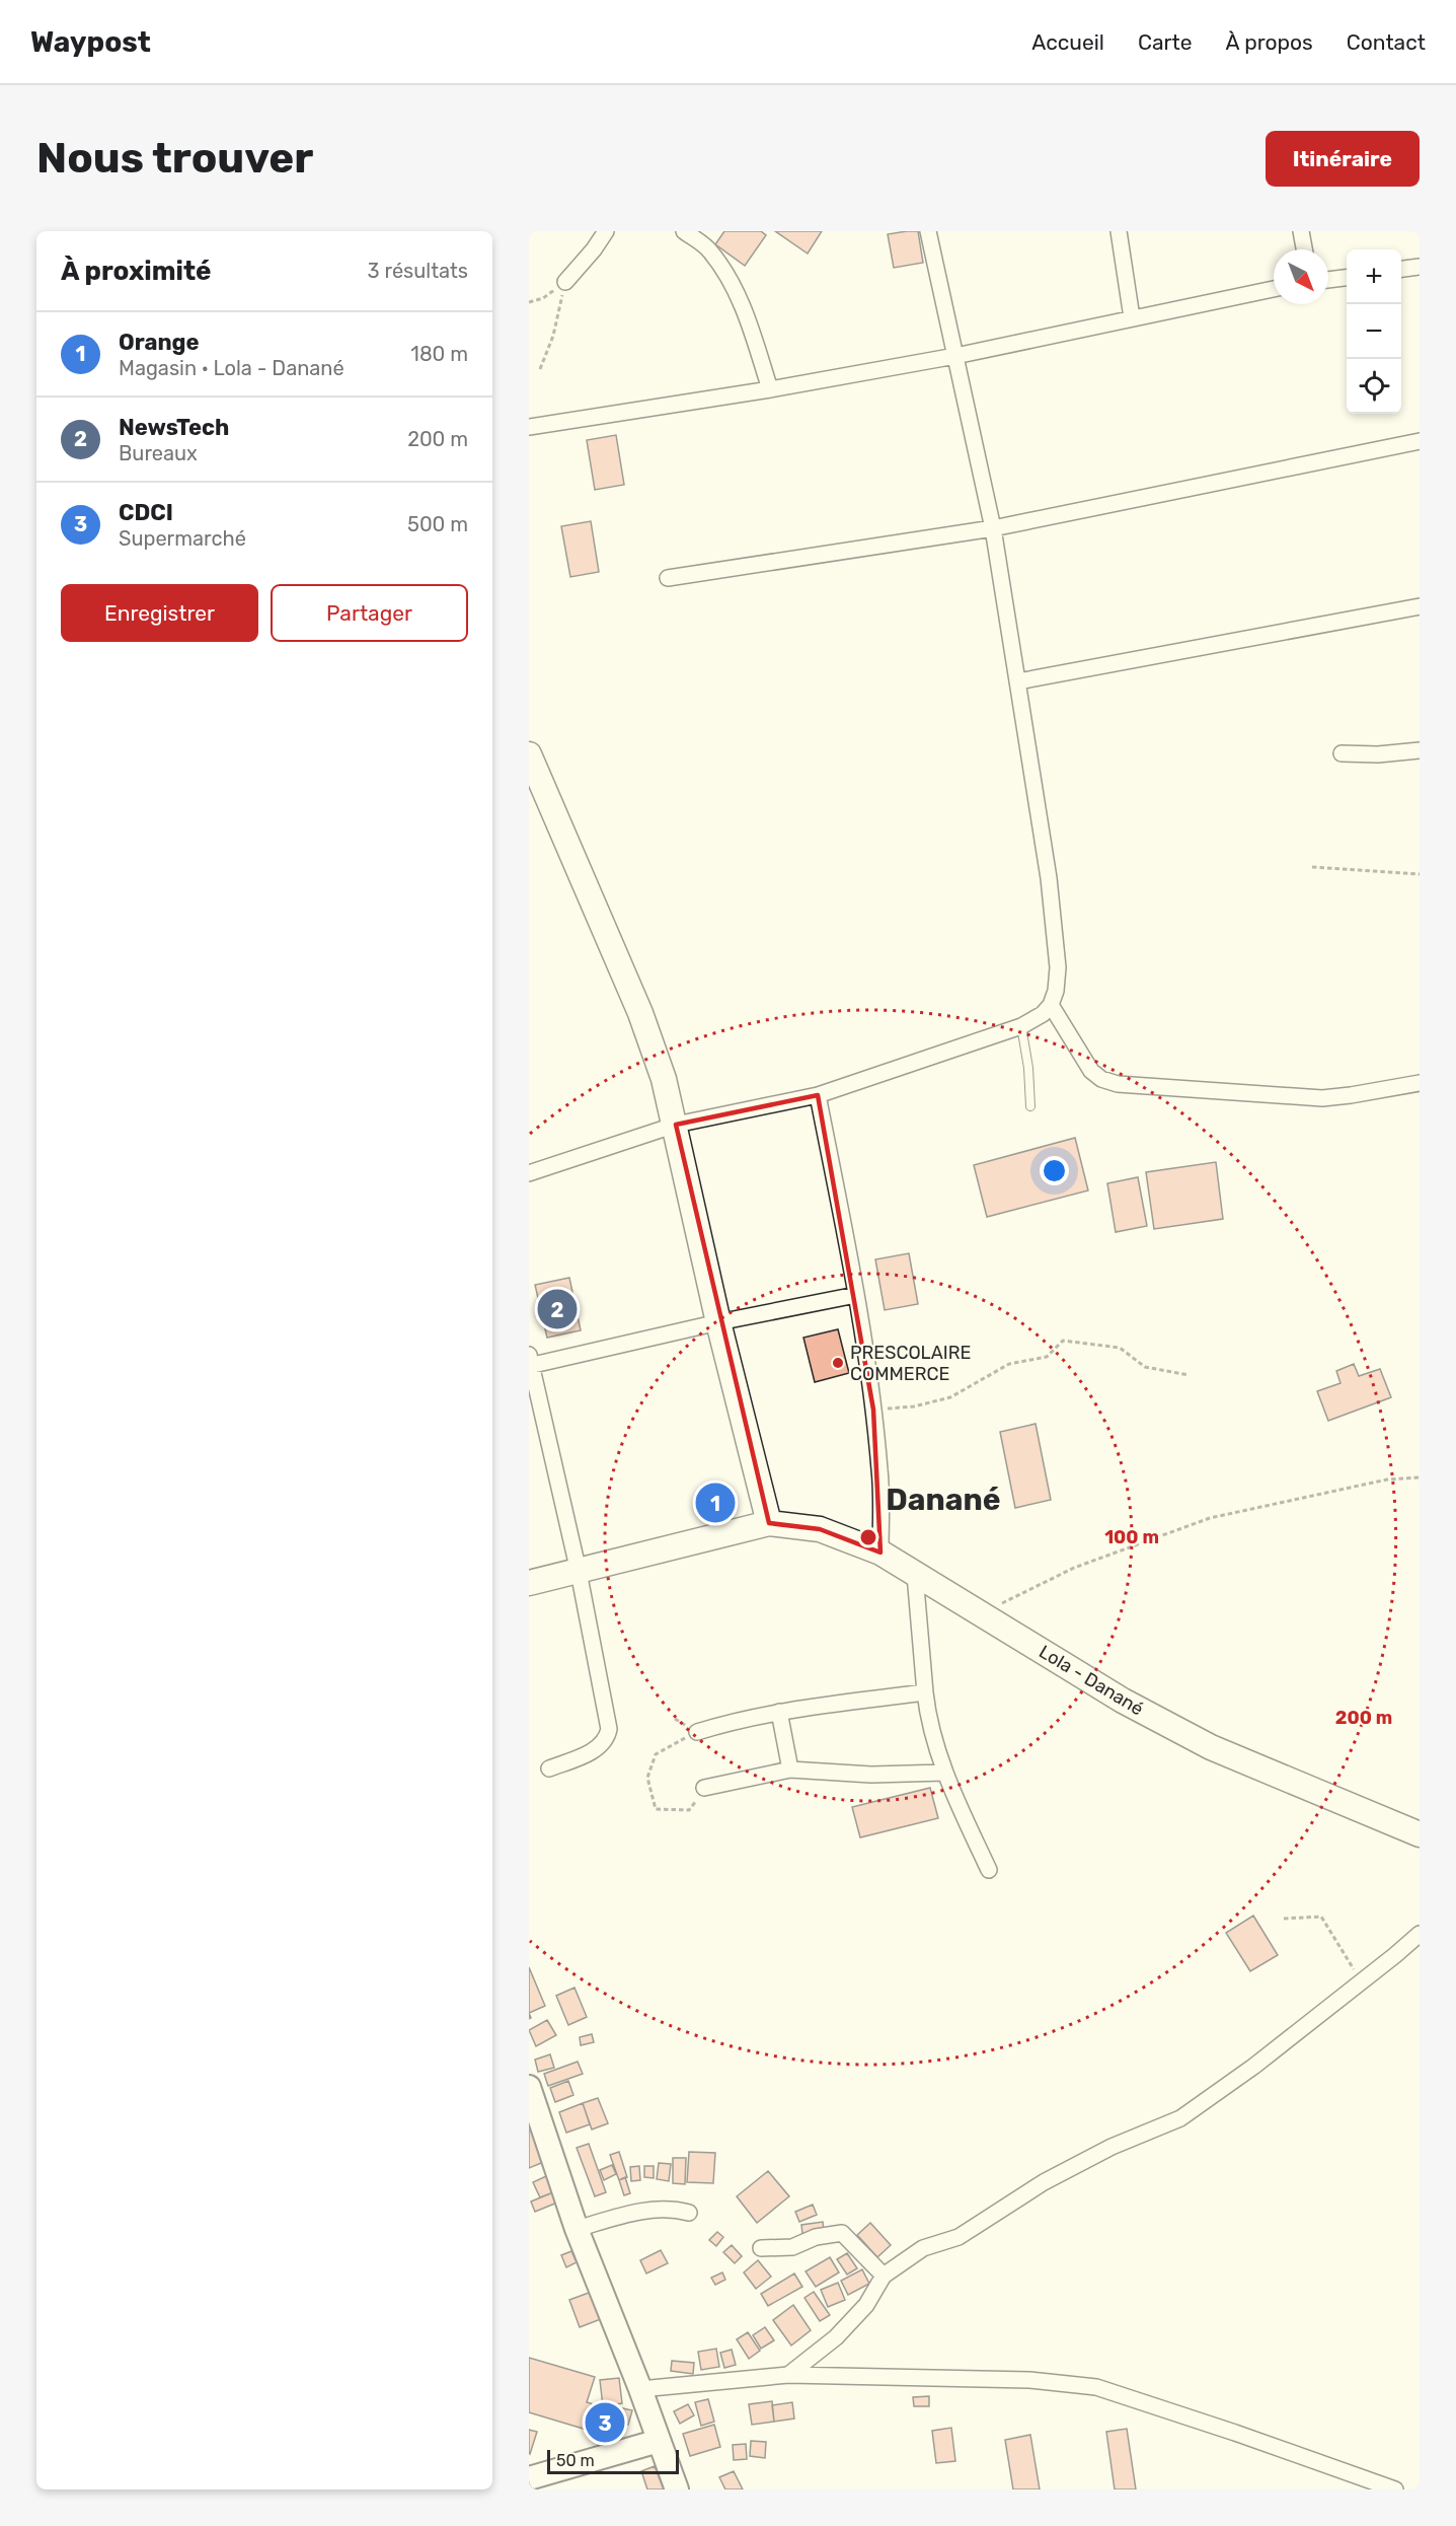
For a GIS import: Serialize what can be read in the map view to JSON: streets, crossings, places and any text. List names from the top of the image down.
{
  "streets": {
    "main road": ["Lola - Danané"]
  },
  "districts": ["Danané"],
  "places": ["PRESCOLAIRE COMMERCE"],
  "scale_bar": "50 m",
  "north": "bottom right",
  "page": {
    "header": "Waypost",
    "nav": [
      "Accueil",
      "Carte",
      "À propos",
      "Contact"
    ],
    "buttons": [
      "Itinéraire",
      ["Enregistrer", "Partager"]
    ],
    "title": "Nous trouver",
    "heading": ["À proximité", "3 résultats"],
    "map_buttons": ["+", "−"],
    "list": [
      {
        "mark": "1",
        "name": "Orange",
        "note": "Magasin · Lola - Danané",
        "value": "180 m"
      },
      {
        "mark": "2",
        "name": "NewsTech",
        "note": "Bureaux",
        "value": "200 m"
      },
      {
        "mark": "3",
        "name": "CDCI",
        "note": "Supermarché",
        "value": "500 m"
      }
    ],
    "pins": ["2", "1", "3"],
    "scale": "50 m"
  },
  "rings": ["100 m", "200 m"]
}
